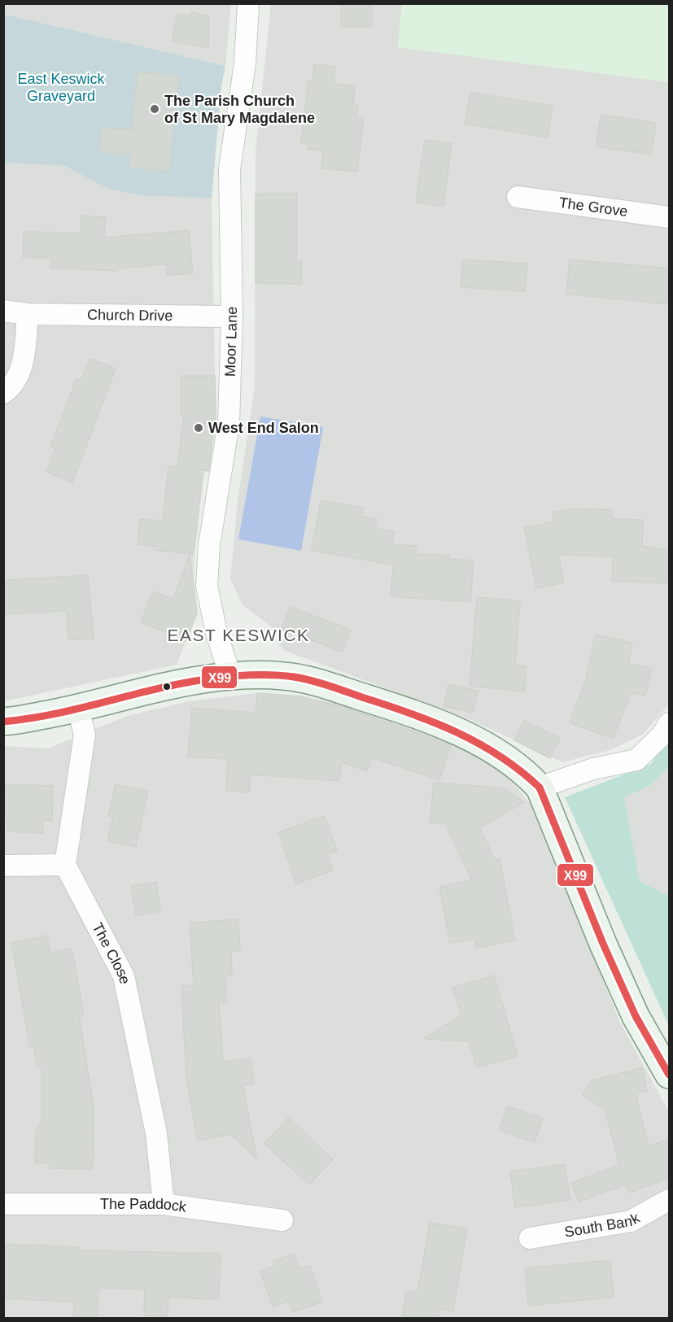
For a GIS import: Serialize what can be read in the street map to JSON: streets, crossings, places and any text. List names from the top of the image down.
{
  "streets": {
    "street": [
      "The Grove",
      "Church Drive",
      "Moor Lane",
      "The Close",
      "The Paddock",
      "South Bank"
    ]
  },
  "crossings": [
    ["Church Drive", "Moor Lane"],
    ["The Close", "The Paddock"]
  ],
  "districts": ["EAST KESWICK"],
  "parks": ["East Keswick Graveyard"],
  "places": ["The Parish Church of St Mary Magdalene", "West End Salon"],
  "lines": ["transit line X99"]
}
